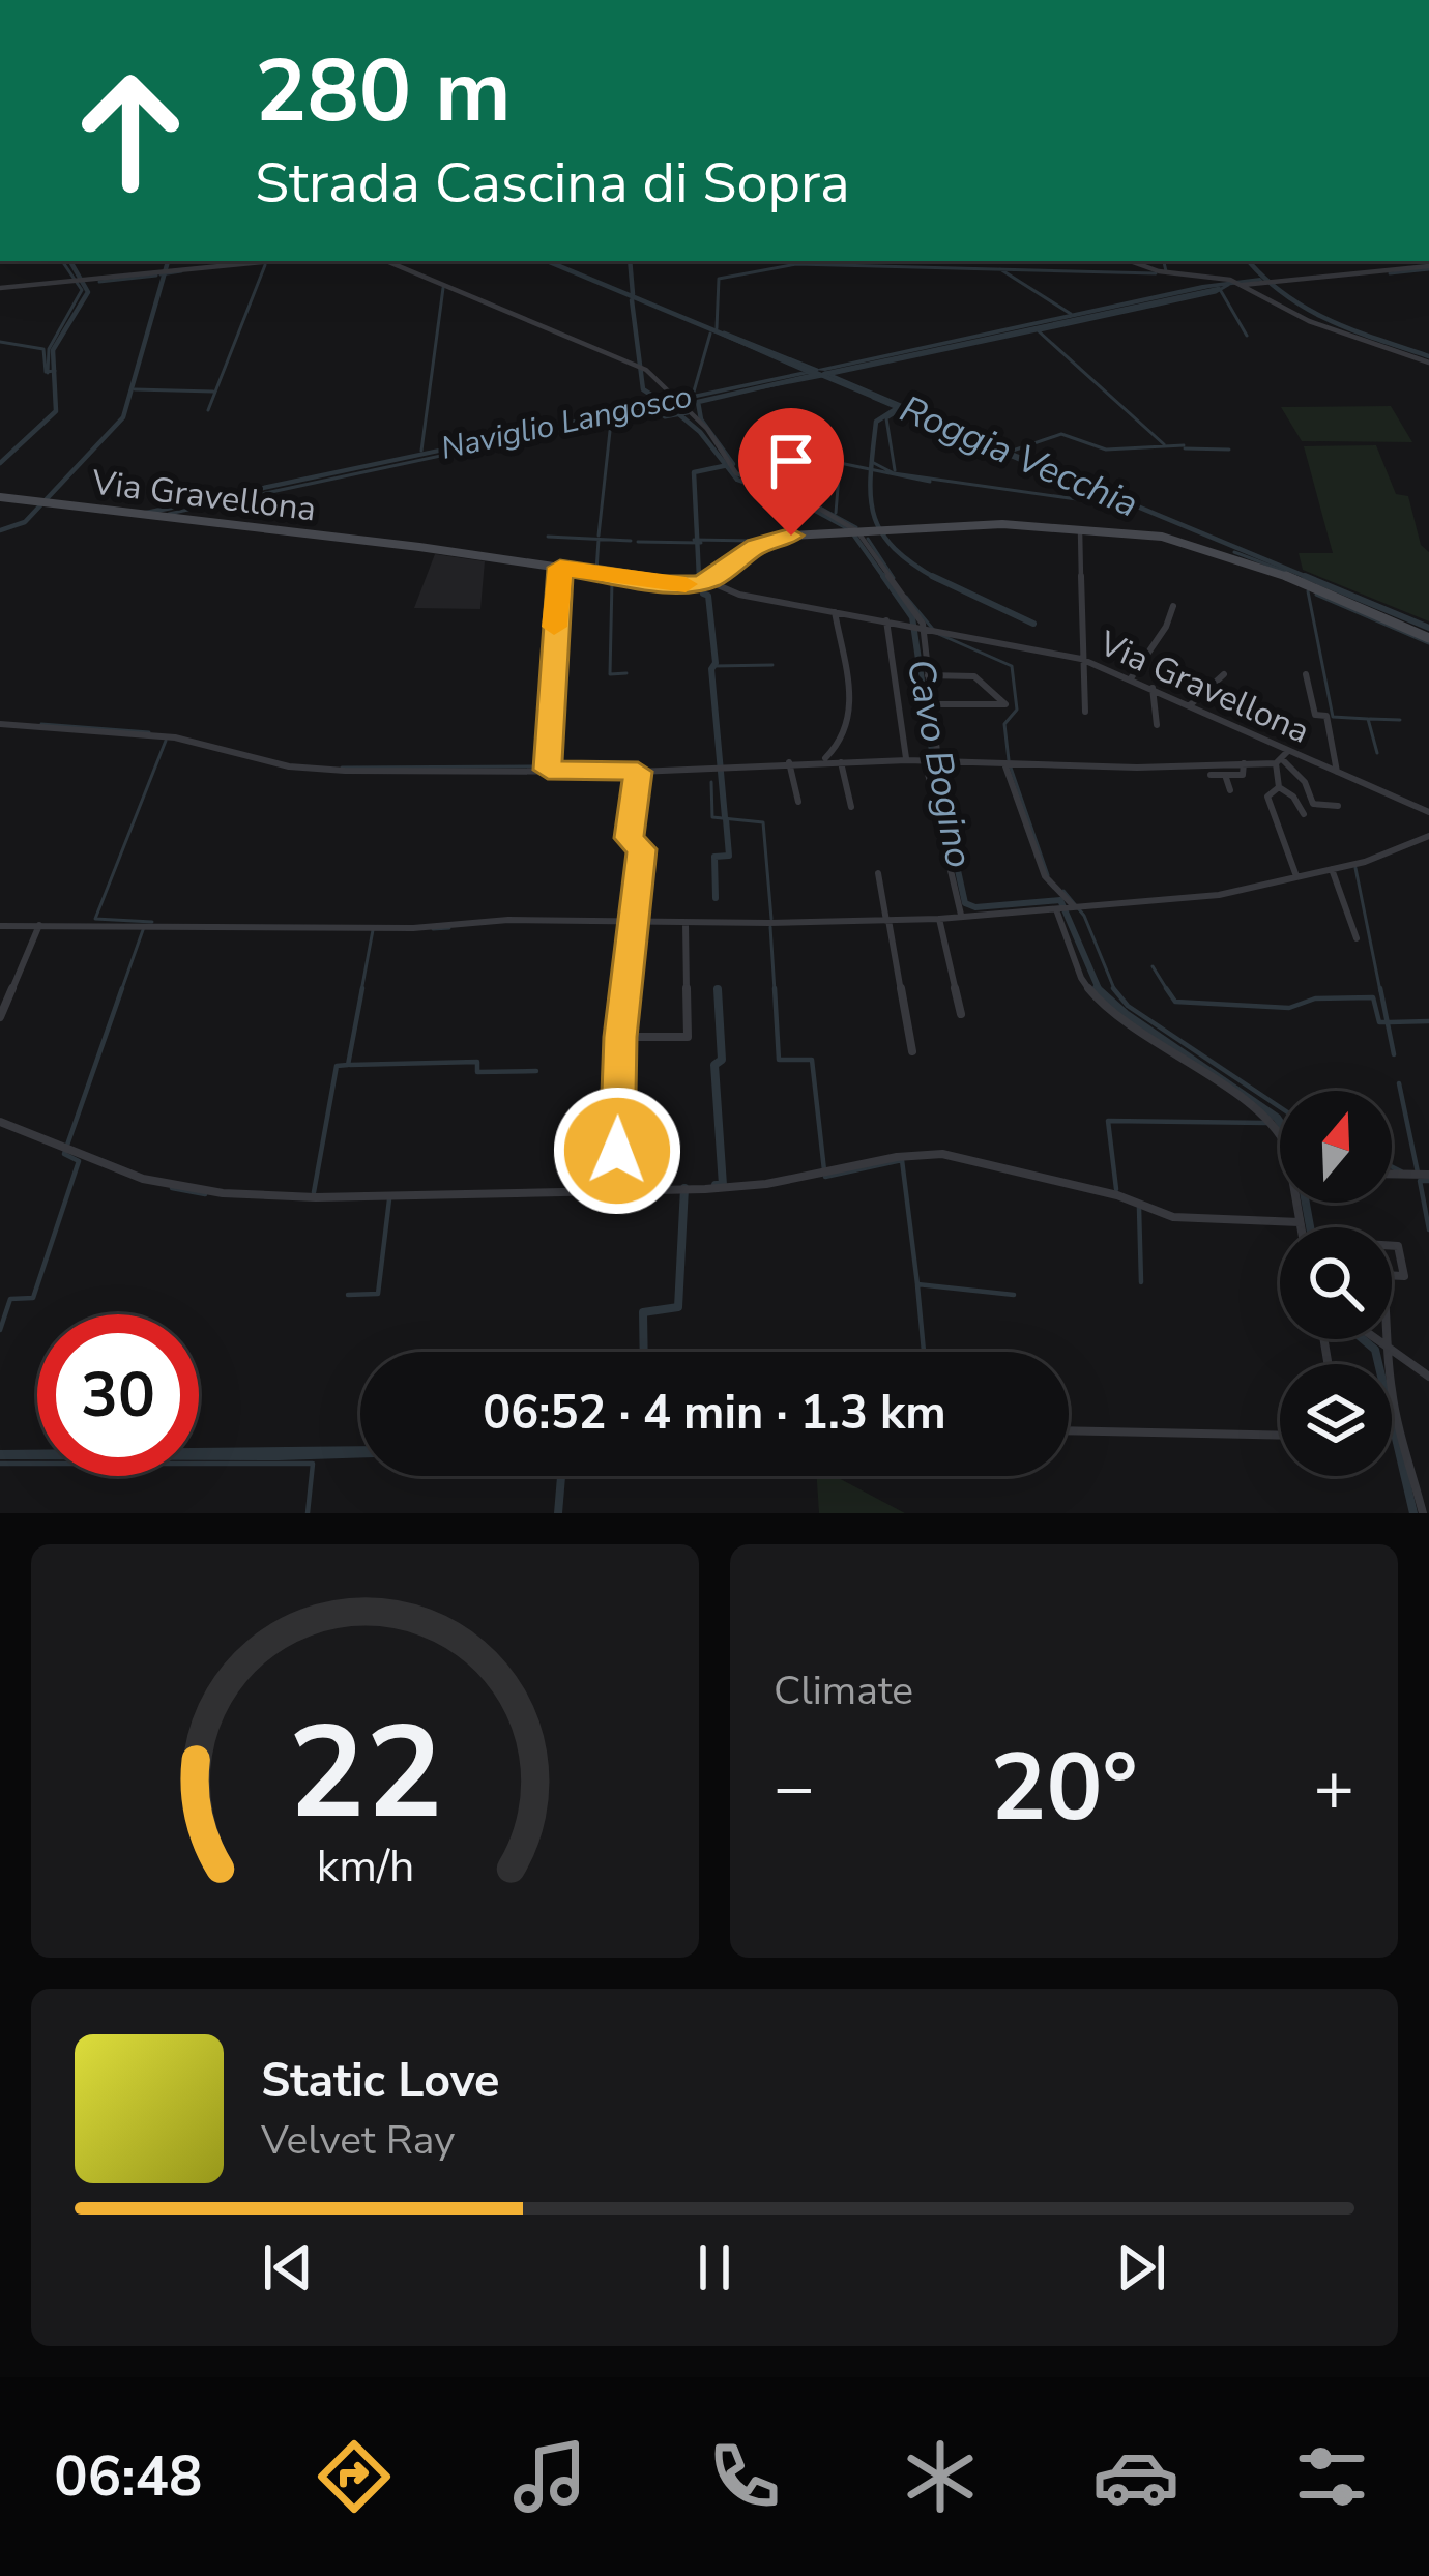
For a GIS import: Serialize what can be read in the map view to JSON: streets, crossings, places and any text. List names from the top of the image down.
{
  "streets": {
    "main road": ["Via Gravellona"]
  },
  "water": ["Naviglio Langosco", "Roggia Vecchia", "Cavo Bogino"],
  "north": "top",
  "page": {
    "turn": ["280 m", "Strada Cascina di Sopra"],
    "limit": "30",
    "trip": "06:52 · 4 min · 1.3 km",
    "tile": "Climate",
    "heat": ["−", "20°", "+"],
    "song": ["Static Love", "Velvet Ray"],
    "tabs": "06:48",
    "gauge": ["22", "km/h"]
  }
}
